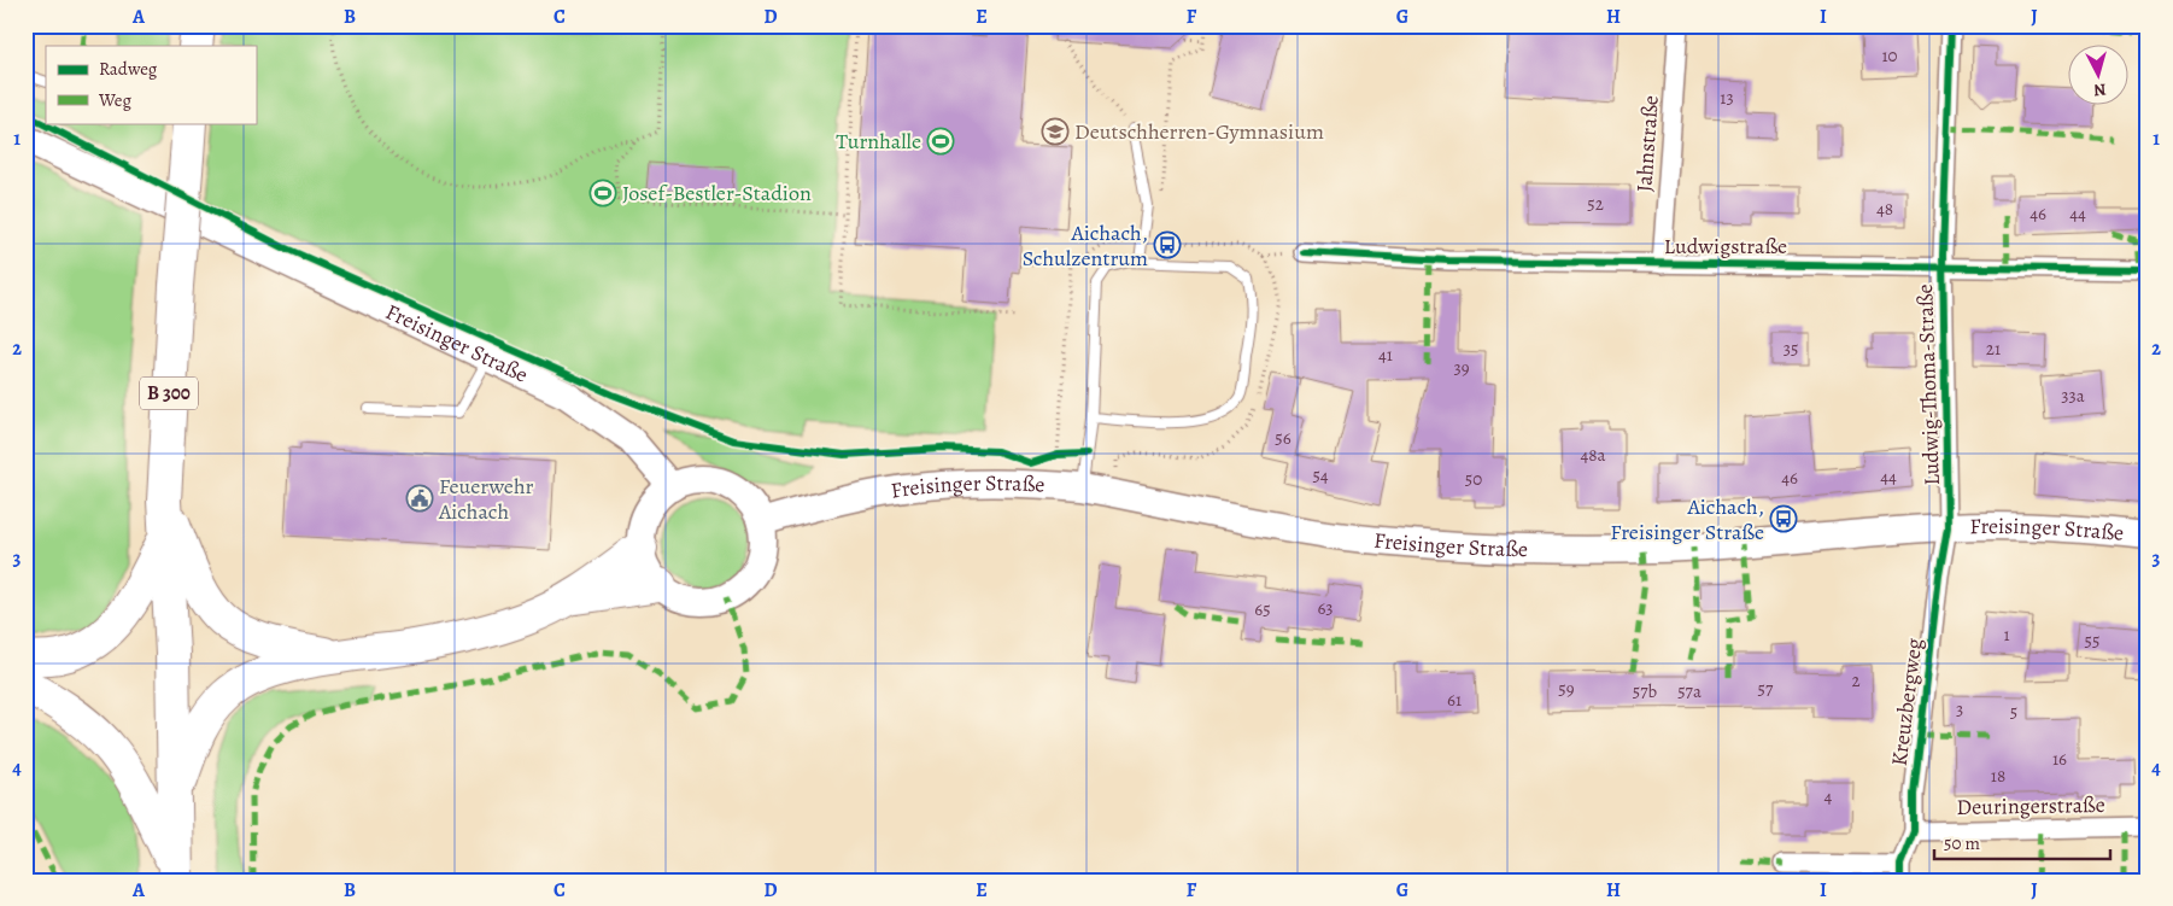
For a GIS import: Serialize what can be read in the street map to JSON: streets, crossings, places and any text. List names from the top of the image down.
{
  "streets": {
    "highway": ["B 300"],
    "main road": ["Freisinger Straße"],
    "street": [
      "Jahnstraße",
      "Ludwigstraße",
      "Ludwig-Thoma-Straße",
      "Kreuzbergweg",
      "Deuringerstraße"
    ]
  },
  "crossings": [
    ["Jahnstraße", "Ludwigstraße"],
    ["Ludwigstraße", "Ludwig-Thoma-Straße"],
    ["Freisinger Straße", "Ludwig-Thoma-Straße"],
    ["Freisinger Straße", "Kreuzbergweg"],
    ["Ludwig-Thoma-Straße", "Kreuzbergweg"],
    ["Kreuzbergweg", "Deuringerstraße"]
  ],
  "places": {
    "school or university": ["Deutschherren-Gymnasium"],
    "sports": ["Turnhalle", "Josef-Bestler-Stadion"],
    "bus stop": ["Aichach, Schulzentrum", "Aichach, Freisinger Straße"],
    "public building": ["Feuerwehr Aichach"]
  },
  "house_numbers": [
    "10",
    "13",
    "52",
    "48",
    "46",
    "44",
    "35",
    "21",
    "41",
    "39",
    "33a",
    "56",
    "48a",
    "54",
    "44",
    "46",
    "50",
    "63",
    "65",
    "1",
    "55",
    "2",
    "59",
    "57",
    "57b",
    "57a",
    "61",
    "3",
    "5",
    "16",
    "18",
    "4"
  ],
  "legend": ["Radweg", "Weg"],
  "scale_bar": "50 m",
  "north": "bottom",
  "grid": {
    "columns": [
      "A",
      "B",
      "C",
      "D",
      "E",
      "F",
      "G",
      "H",
      "I",
      "J"
    ],
    "rows": [
      "1",
      "2",
      "3",
      "4"
    ]
  }
}
